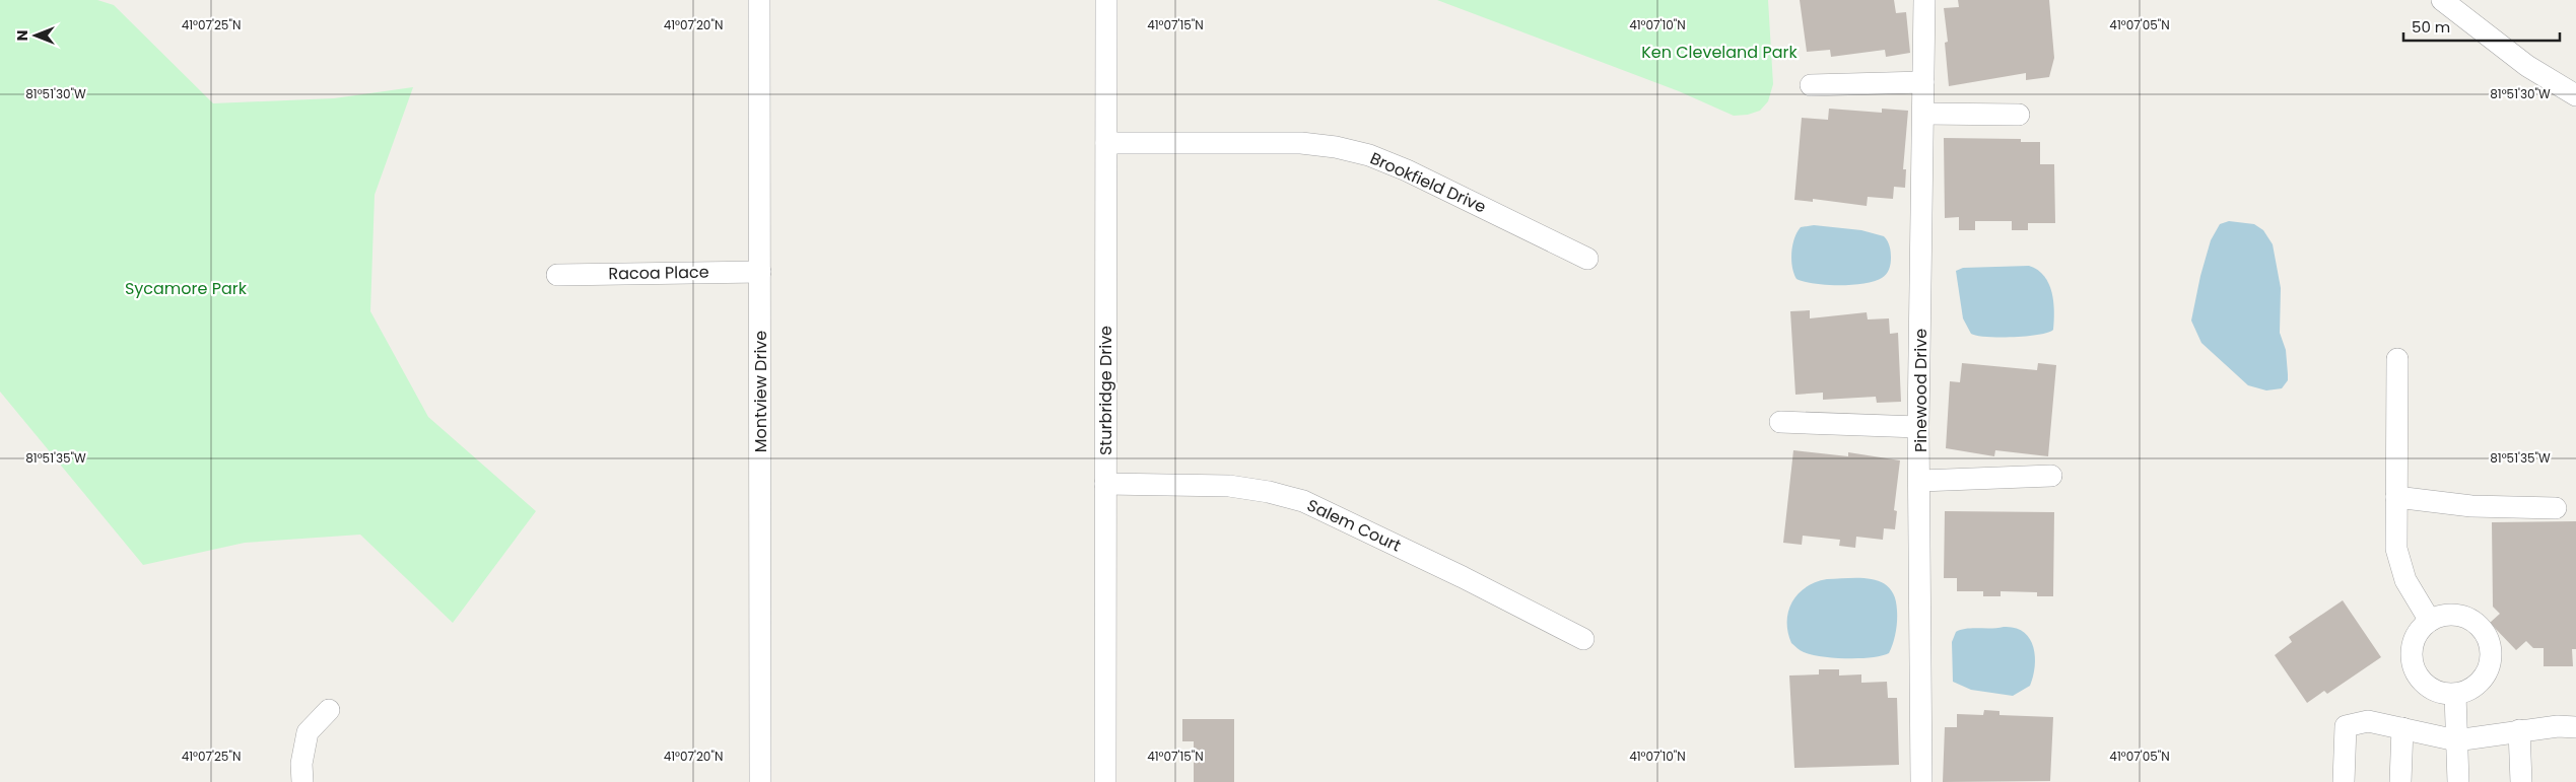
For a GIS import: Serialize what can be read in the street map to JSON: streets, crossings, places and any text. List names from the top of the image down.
{
  "streets": {
    "street": [
      "Brookfield Drive",
      "Racoa Place",
      "Sturbridge Drive",
      "Pinewood Drive",
      "Montview Drive",
      "Salem Court"
    ]
  },
  "crossings": [
    ["Brookfield Drive", "Sturbridge Drive"],
    ["Racoa Place", "Montview Drive"],
    ["Sturbridge Drive", "Salem Court"]
  ],
  "parks": ["Ken Cleveland Park", "Sycamore Park"],
  "scale_bar": "50 m",
  "north": "left",
  "coordinates": [
    "41°07'25\"N",
    "41°07'20\"N",
    "41°07'15\"N",
    "41°07'10\"N",
    "41°07'05\"N",
    "81°51'30\"W",
    "81°51'35\"W"
  ]
}
